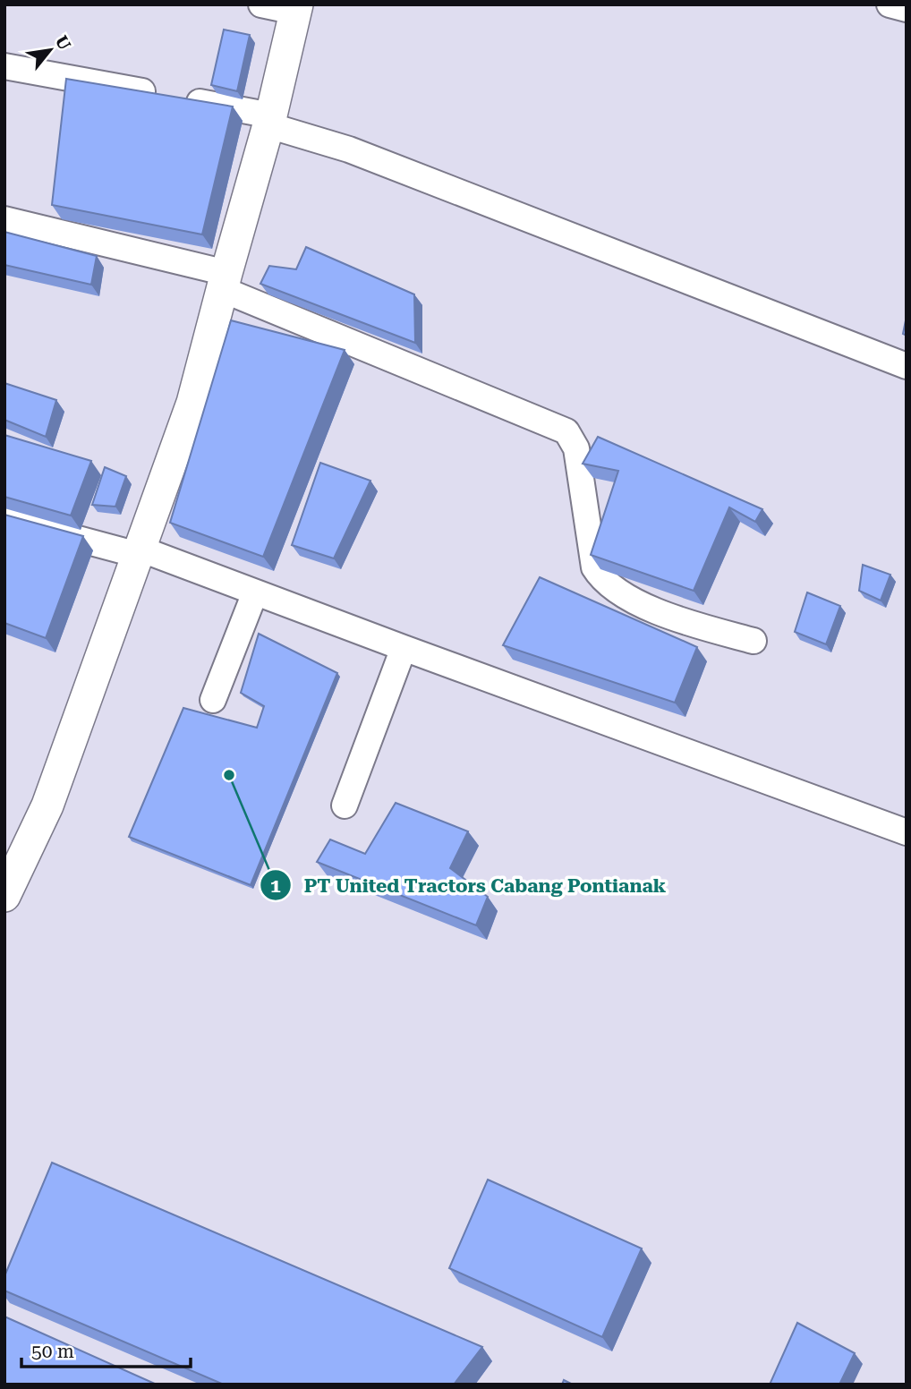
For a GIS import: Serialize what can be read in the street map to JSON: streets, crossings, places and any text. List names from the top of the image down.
{
  "places": ["PT United Tractors Cabang Pontianak"],
  "scale_bar": "50 m",
  "north": "top right"
}
